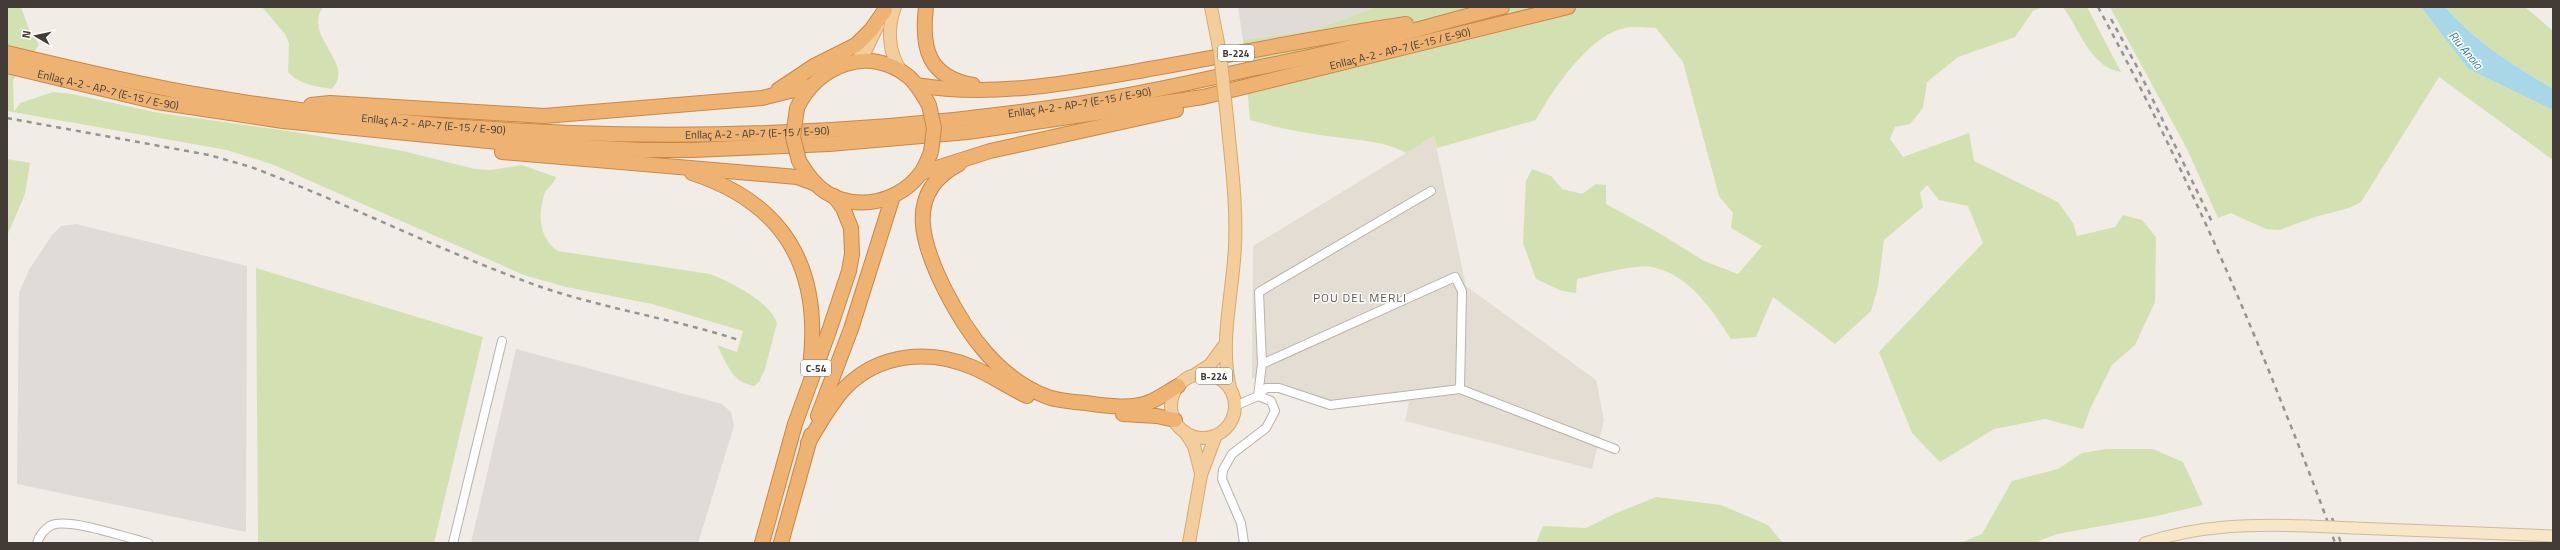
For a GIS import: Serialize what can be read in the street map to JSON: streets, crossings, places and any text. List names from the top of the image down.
{
  "streets": {
    "highway": ["Enllaç A-2 - AP-7 (E-15 / E-90)", "B-224", "C-54"]
  },
  "crossings": [
    ["Enllaç A-2 - AP-7 (E-15 / E-90)", "B-224"]
  ],
  "districts": ["POU DEL MERLI"],
  "water": ["Riu Anoia"],
  "north": "left"
}
